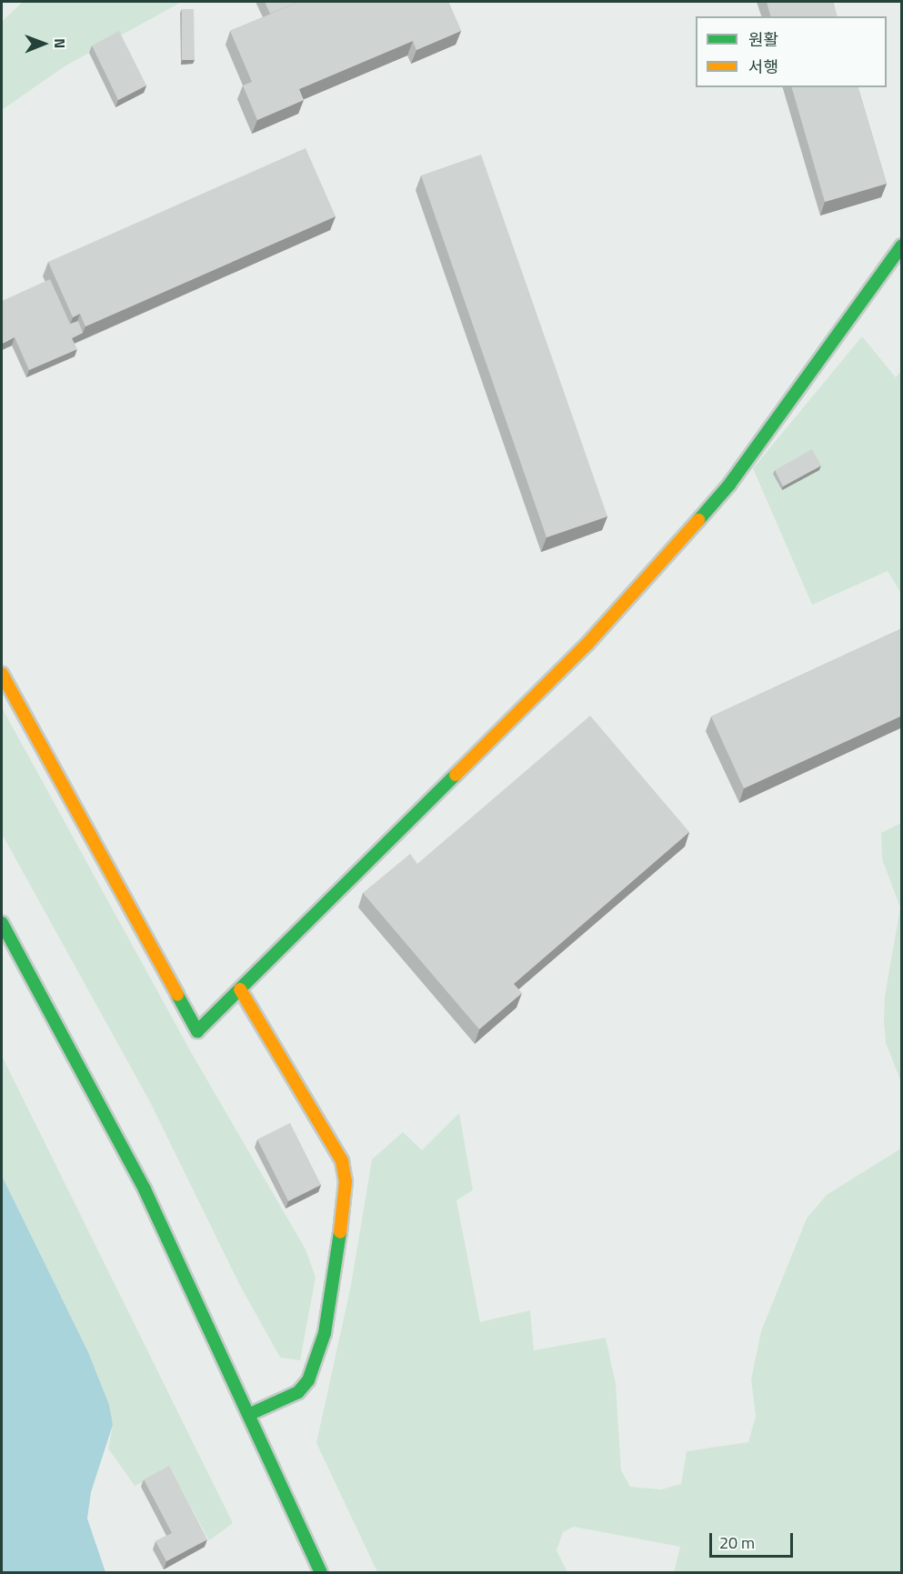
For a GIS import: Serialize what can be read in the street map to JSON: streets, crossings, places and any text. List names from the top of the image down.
{
  "legend": ["원활", "서행"],
  "scale_bar": "20 m",
  "north": "right"
}
